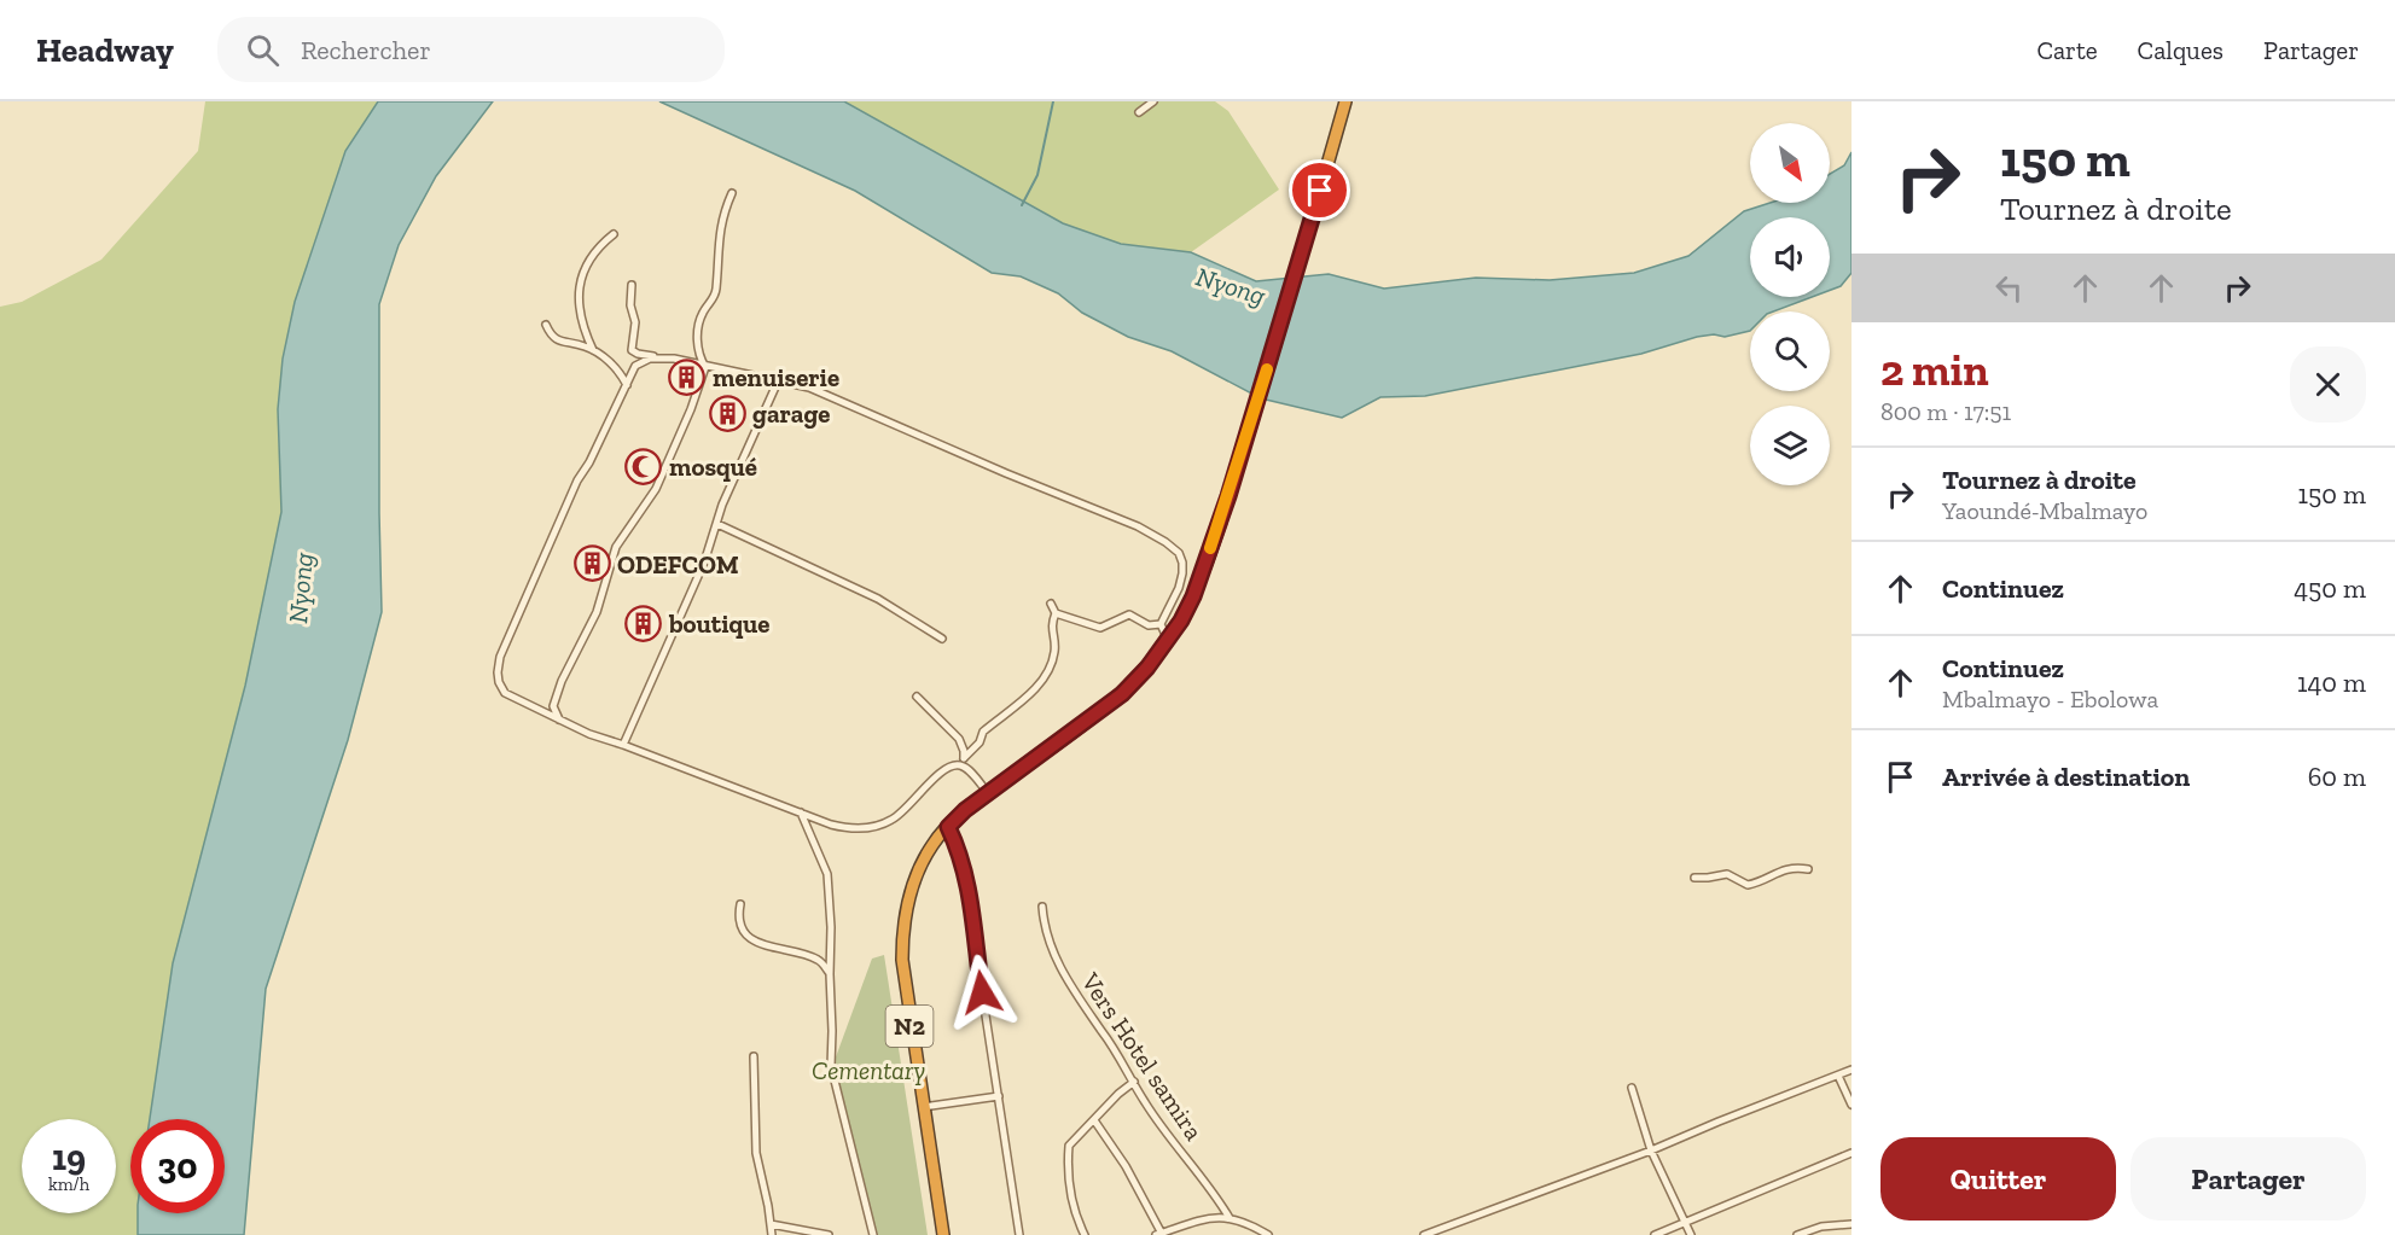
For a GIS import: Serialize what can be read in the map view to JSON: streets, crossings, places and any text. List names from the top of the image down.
{
  "streets": {
    "highway": ["N2"],
    "street": ["Vers Hotel samira"]
  },
  "water": ["Nyong"],
  "parks": ["Cementary"],
  "places": {
    "building": [
      "menuiserie",
      "garage",
      "ODEFCOM",
      "boutique"
    ],
    "mosque": ["mosqué"]
  },
  "north": "bottom right",
  "page": {
    "header": "Headway",
    "search": "Rechercher",
    "nav": ["Carte", "Calques", "Partager"],
    "turn": ["150 m", "Tournez à droite"],
    "heading": ["2 min", "800 m · 17:51"],
    "list": [
      {
        "name": "Tournez à droite",
        "note": "Yaoundé-Mbalmayo",
        "value": "150 m"
      },
      {
        "name": "Continuez",
        "value": "450 m"
      },
      {
        "name": "Continuez",
        "note": "Mbalmayo - Ebolowa",
        "value": "140 m"
      },
      {
        "name": "Arrivée à destination",
        "value": "60 m"
      }
    ],
    "speed": "19 km/h",
    "limit": "30",
    "buttons": ["Quitter", "Partager"]
  }
}
